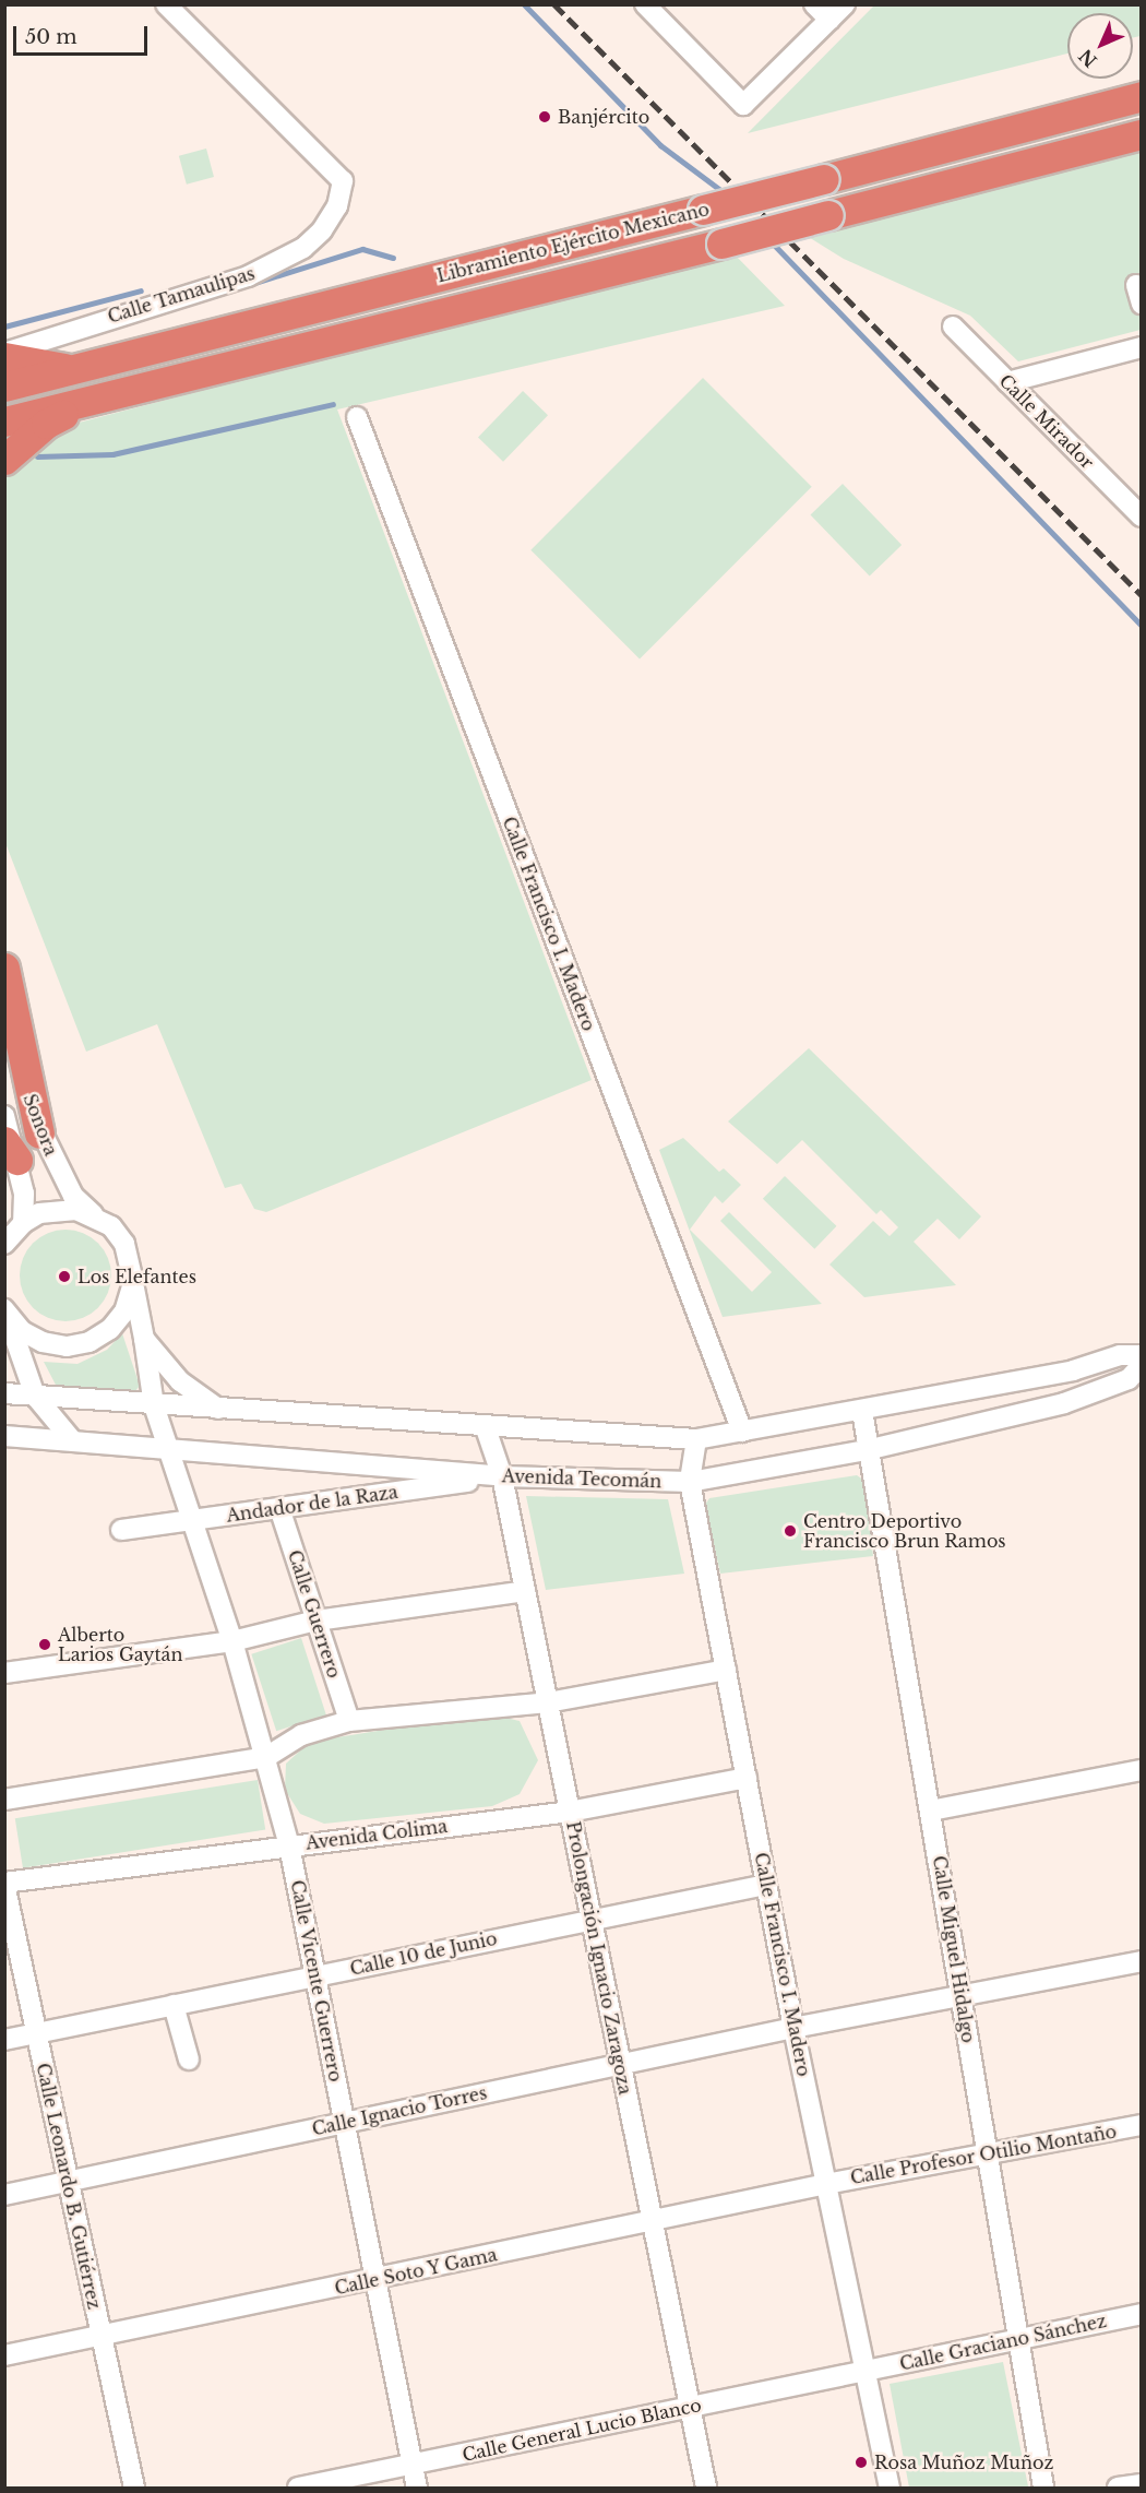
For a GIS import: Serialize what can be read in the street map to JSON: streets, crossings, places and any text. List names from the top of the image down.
{
  "streets": {
    "highway": ["Libramiento Ejército Mexicano"],
    "street": [
      "Calle Tamaulipas",
      "Calle Mirador",
      "Calle Francisco I. Madero",
      "Sonora",
      "Avenida Tecomán",
      "Andador de la Raza",
      "Calle Guerrero",
      "Avenida Colima",
      "Calle Miguel Hidalgo",
      "Calle 10 de Junio",
      "Prolongación Ignacio Zaragoza",
      "Calle Vicente Guerrero",
      "Calle Ignacio Torres",
      "Calle Profesor Otilio Montaño",
      "Calle Leonardo B. Gutiérrez",
      "Calle Soto Y Gama",
      "Calle Graciano Sánchez",
      "Calle General Lucio Blanco"
    ]
  },
  "crossings": [
    ["Calle Francisco I. Madero", "Avenida Tecomán"],
    ["Calle Francisco I. Madero", "Avenida Colima"],
    ["Calle Francisco I. Madero", "Calle 10 de Junio"],
    ["Calle Francisco I. Madero", "Calle Ignacio Torres"],
    ["Calle Francisco I. Madero", "Calle Profesor Otilio Montaño"],
    ["Calle Francisco I. Madero", "Calle Soto Y Gama"],
    ["Calle Francisco I. Madero", "Calle Graciano Sánchez"],
    ["Calle Francisco I. Madero", "Calle General Lucio Blanco"],
    ["Sonora", "Calle Vicente Guerrero"],
    ["Avenida Tecomán", "Andador de la Raza"],
    ["Avenida Tecomán", "Calle Miguel Hidalgo"],
    ["Avenida Tecomán", "Prolongación Ignacio Zaragoza"],
    ["Avenida Tecomán", "Calle Vicente Guerrero"],
    ["Andador de la Raza", "Calle Guerrero"],
    ["Andador de la Raza", "Prolongación Ignacio Zaragoza"],
    ["Andador de la Raza", "Calle Vicente Guerrero"],
    ["Avenida Colima", "Prolongación Ignacio Zaragoza"],
    ["Avenida Colima", "Calle Vicente Guerrero"],
    ["Avenida Colima", "Calle Leonardo B. Gutiérrez"],
    ["Calle Miguel Hidalgo", "Calle Ignacio Torres"],
    ["Calle Miguel Hidalgo", "Calle Profesor Otilio Montaño"],
    ["Calle Miguel Hidalgo", "Calle Graciano Sánchez"],
    ["Calle 10 de Junio", "Prolongación Ignacio Zaragoza"],
    ["Calle 10 de Junio", "Calle Vicente Guerrero"],
    ["Calle 10 de Junio", "Calle Leonardo B. Gutiérrez"],
    ["Prolongación Ignacio Zaragoza", "Calle Ignacio Torres"],
    ["Prolongación Ignacio Zaragoza", "Calle Soto Y Gama"],
    ["Prolongación Ignacio Zaragoza", "Calle General Lucio Blanco"],
    ["Calle Vicente Guerrero", "Calle Ignacio Torres"],
    ["Calle Vicente Guerrero", "Calle Soto Y Gama"],
    ["Calle Vicente Guerrero", "Calle General Lucio Blanco"],
    ["Calle Ignacio Torres", "Calle Leonardo B. Gutiérrez"],
    ["Calle Profesor Otilio Montaño", "Calle Soto Y Gama"],
    ["Calle Leonardo B. Gutiérrez", "Calle Soto Y Gama"],
    ["Calle Graciano Sánchez", "Calle General Lucio Blanco"]
  ],
  "places": [
    "Banjército",
    "Los Elefantes",
    "Centro Deportivo Francisco Brun Ramos",
    "Alberto Larios Gaytán",
    "Rosa Muñoz Muñoz"
  ],
  "scale_bar": "50 m",
  "north": "bottom left"
}
